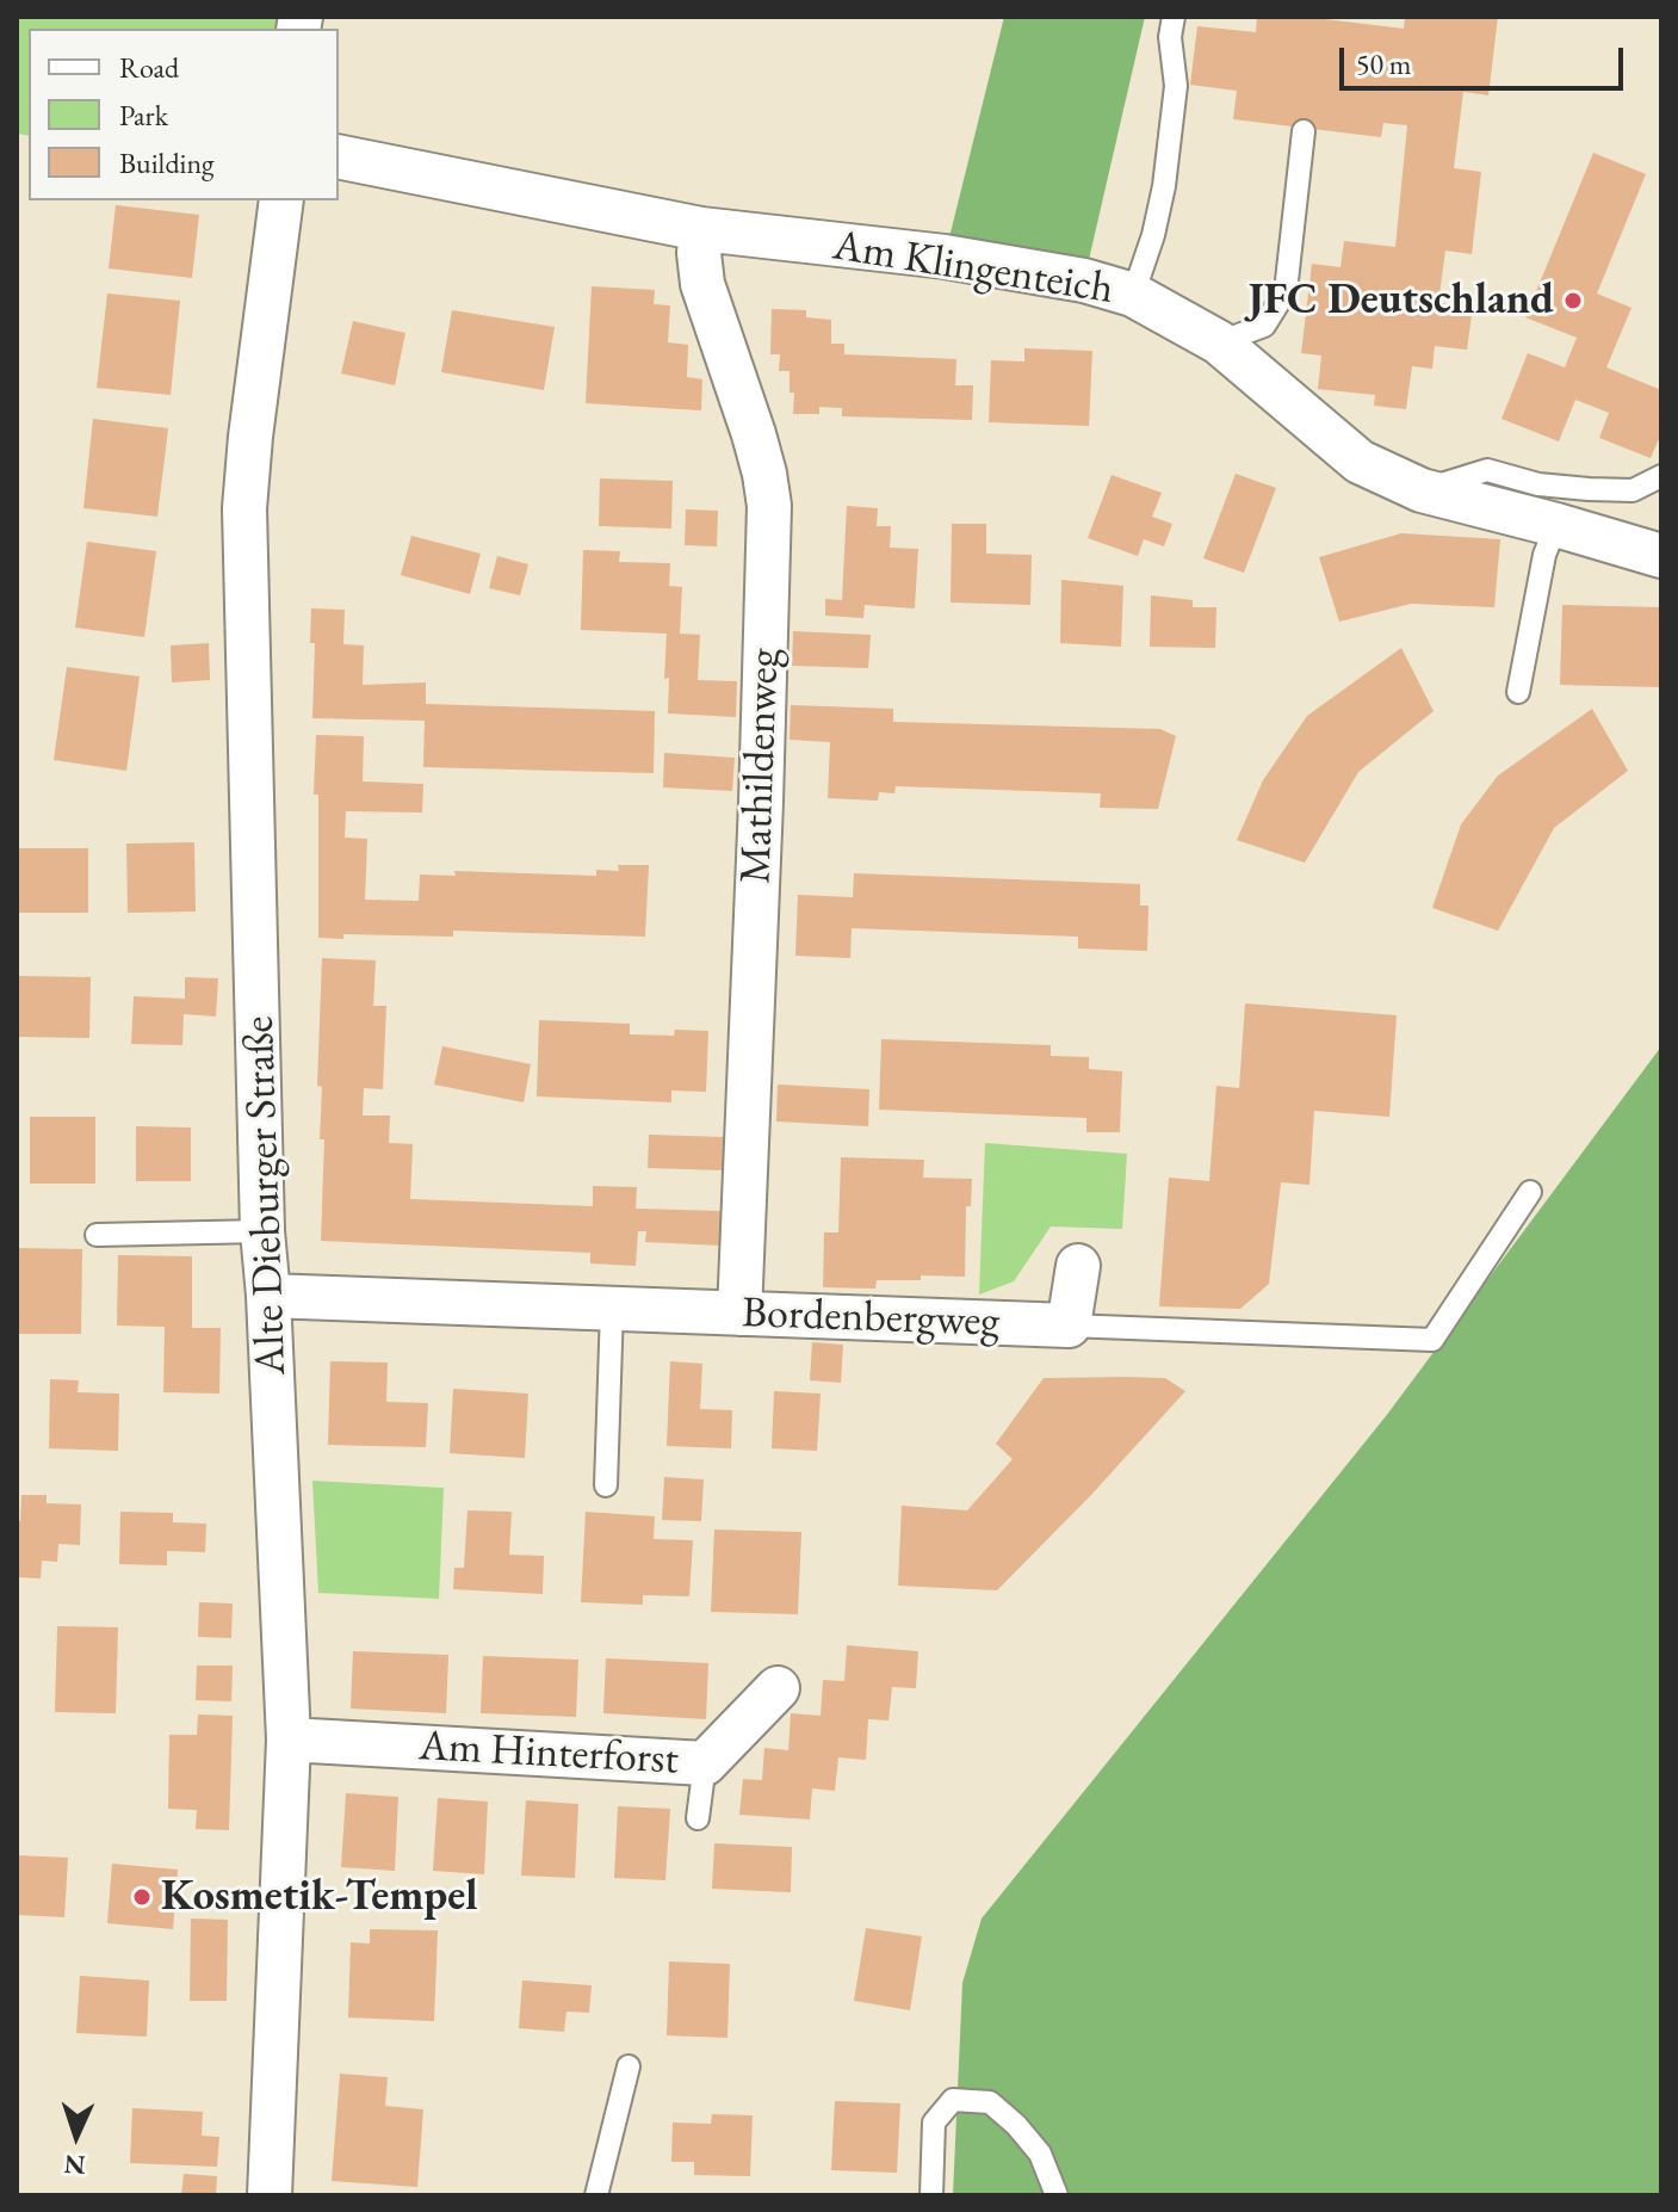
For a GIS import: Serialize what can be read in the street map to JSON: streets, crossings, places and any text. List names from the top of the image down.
{
  "streets": {
    "street": [
      "Am Klingenteich",
      "Mathildenweg",
      "Alte Dieburger Straße",
      "Bordenbergweg",
      "Am Hinterforst"
    ]
  },
  "crossings": [
    ["Am Klingenteich", "Mathildenweg"],
    ["Mathildenweg", "Bordenbergweg"],
    ["Alte Dieburger Straße", "Bordenbergweg"],
    ["Alte Dieburger Straße", "Am Hinterforst"]
  ],
  "places": ["JFC Deutschland", "Kosmetik-Tempel"],
  "legend": ["Road", "Park", "Building"],
  "scale_bar": "50 m",
  "north": "bottom"
}
